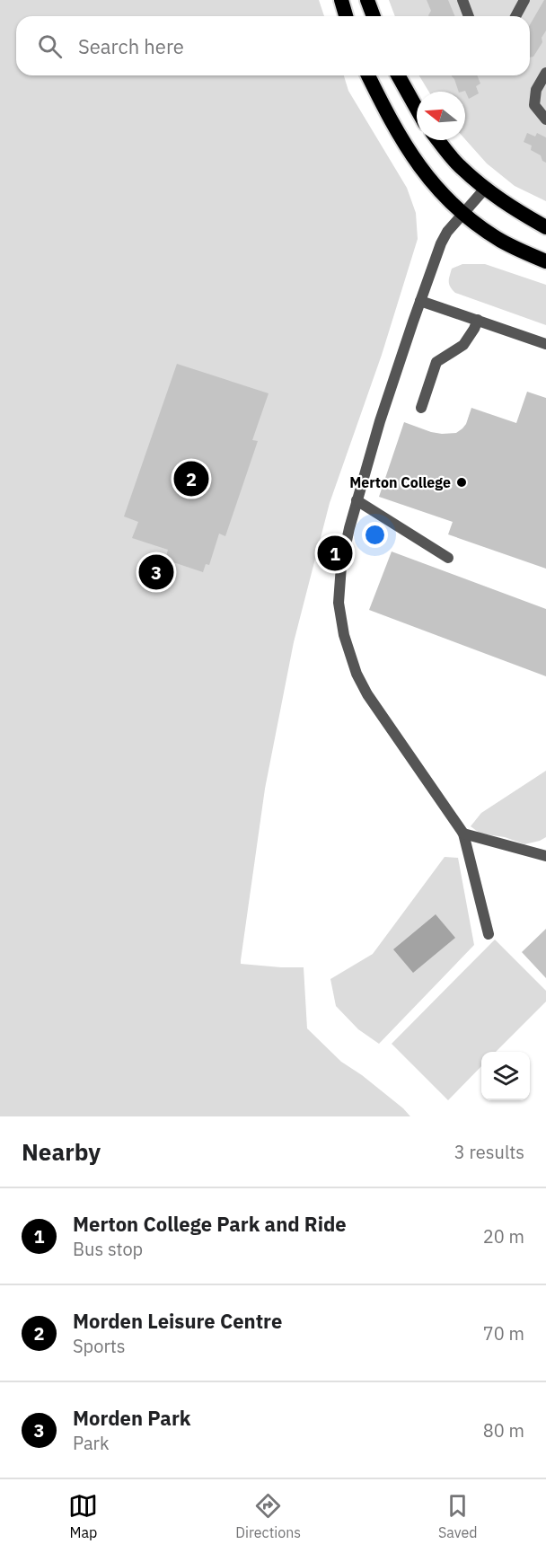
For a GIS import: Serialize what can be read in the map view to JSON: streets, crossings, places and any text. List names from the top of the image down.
{
  "places": ["Merton College"],
  "north": "left",
  "page": {
    "search": "Search here",
    "pins": ["2", "1", "3"],
    "heading": ["Nearby", "3 results"],
    "list": [
      {
        "mark": "1",
        "name": "Merton College Park and Ride",
        "note": "Bus stop",
        "value": "20 m"
      },
      {
        "mark": "2",
        "name": "Morden Leisure Centre",
        "note": "Sports",
        "value": "70 m"
      },
      {
        "mark": "3",
        "name": "Morden Park",
        "note": "Park",
        "value": "80 m"
      }
    ],
    "nav": ["Map", "Directions", "Saved"]
  }
}
